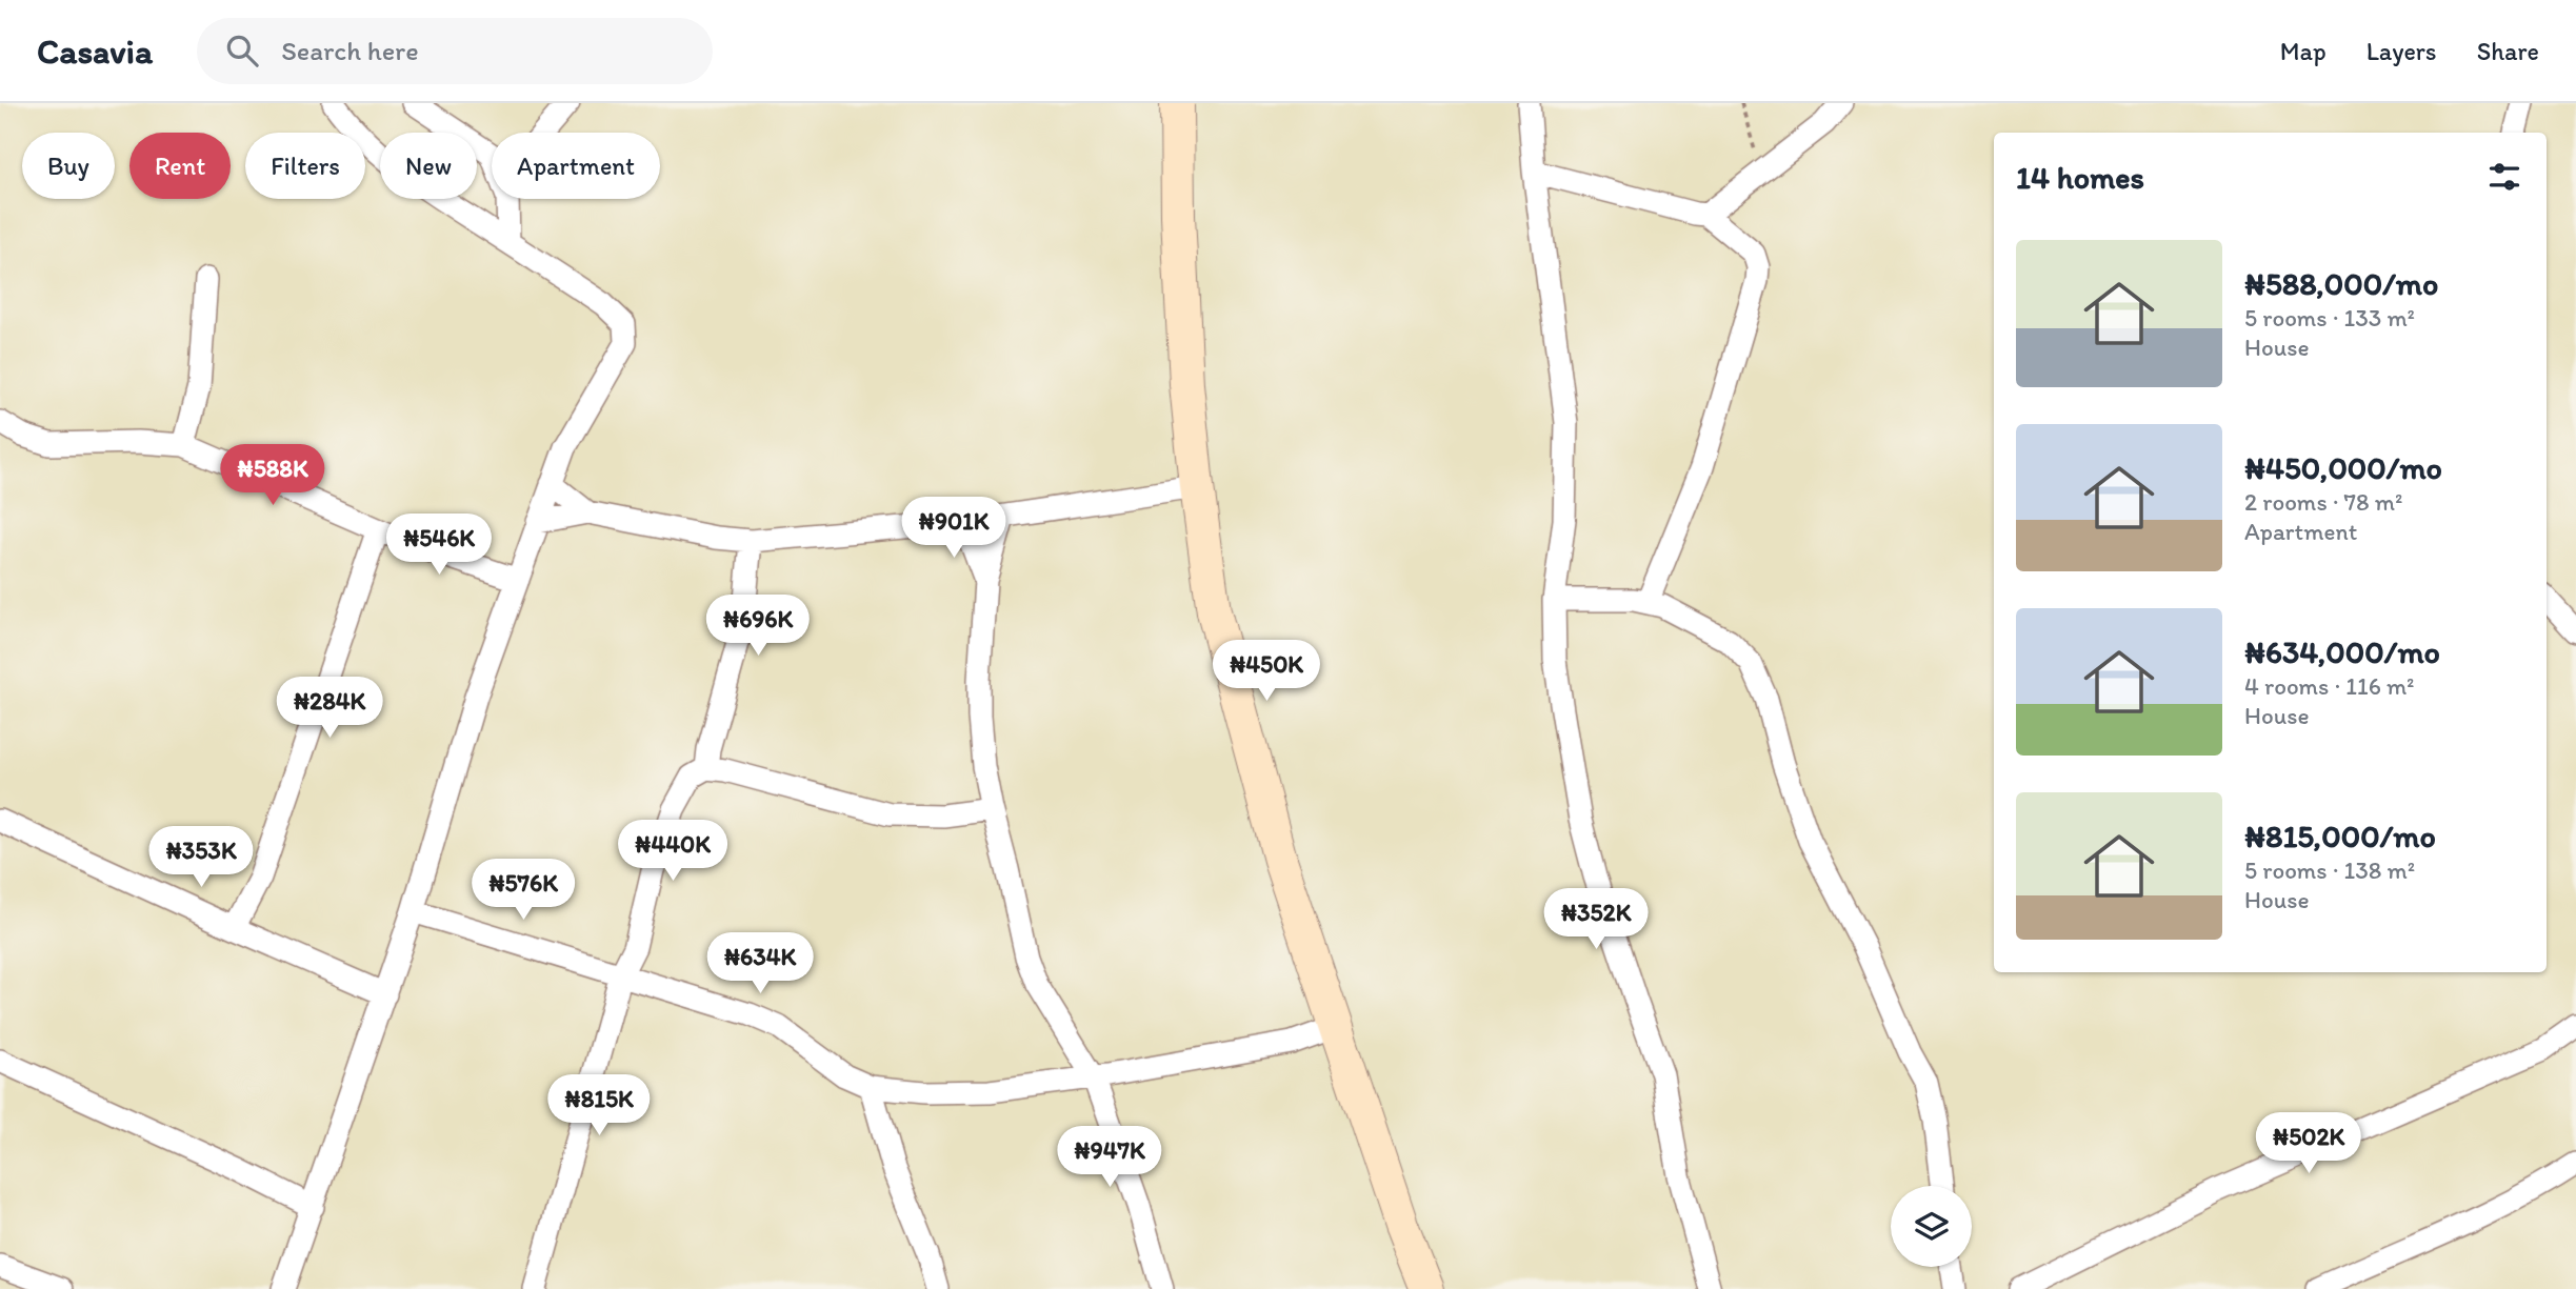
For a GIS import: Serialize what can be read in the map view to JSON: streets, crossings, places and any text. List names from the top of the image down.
{
  "page": {
    "header": "Casavia",
    "search": "Search here",
    "nav": ["Map", "Layers", "Share"],
    "chip": [
      "Buy",
      "Rent",
      "Filters",
      "New",
      "Apartment"
    ],
    "heading": "14 homes",
    "list": [
      {
        "name": "₦588,000/mo",
        "note": "5 rooms · 133 m² · House"
      },
      {
        "name": "₦450,000/mo",
        "note": "2 rooms · 78 m² · Apartment"
      },
      {
        "name": "₦634,000/mo",
        "note": "4 rooms · 116 m² · House"
      },
      {
        "name": "₦815,000/mo",
        "note": "5 rooms · 138 m² · House"
      }
    ],
    "price": [
      "₦588K",
      "₦901K",
      "₦546K",
      "₦696K",
      "₦450K",
      "₦284K",
      "₦440K",
      "₦353K",
      "₦576K",
      "₦352K",
      "₦634K",
      "₦815K",
      "₦502K",
      "₦947K"
    ]
  }
}
